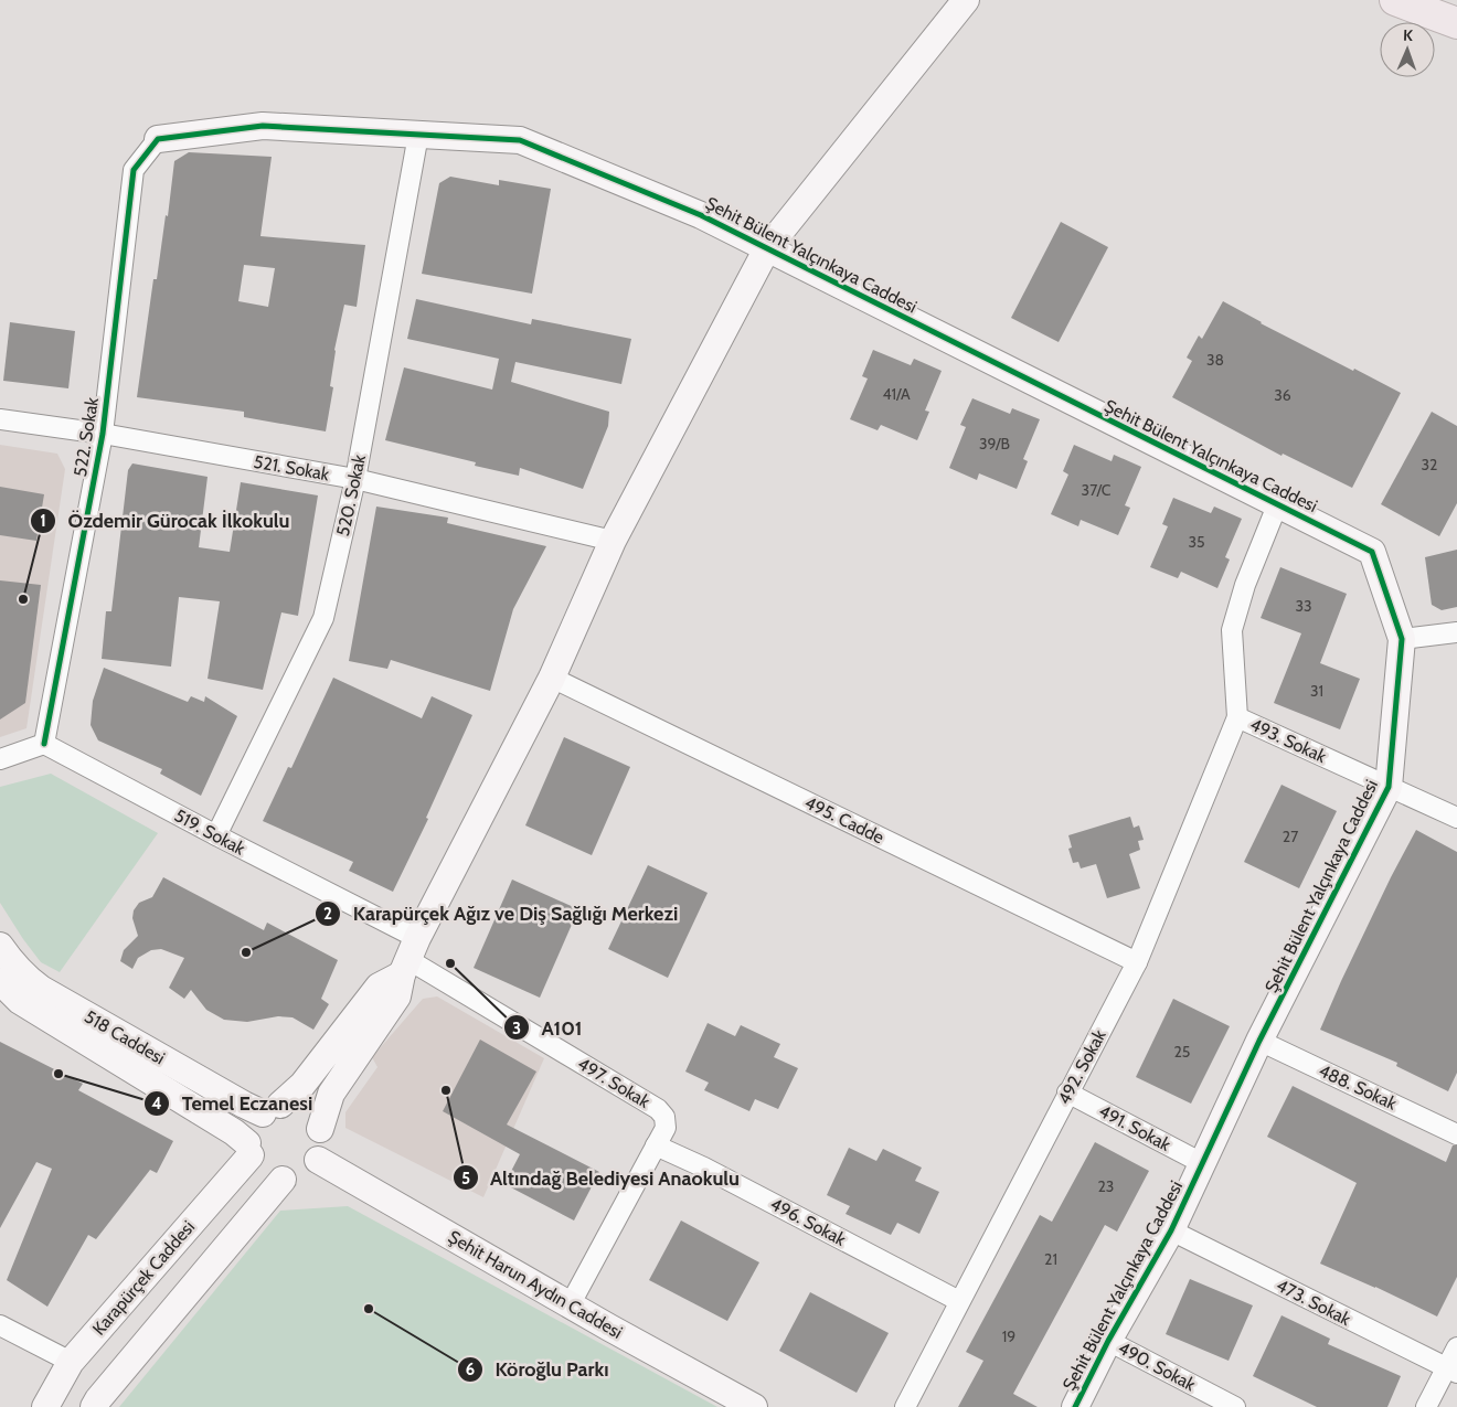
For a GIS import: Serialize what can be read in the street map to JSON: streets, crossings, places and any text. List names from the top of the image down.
{
  "streets": {
    "street": [
      "Şehit Bülent Yalçınkaya Caddesi",
      "522. Sokak",
      "521. Sokak",
      "520. Sokak",
      "493. Sokak",
      "495. Cadde",
      "519. Sokak",
      "518 Caddesi",
      "492. Sokak",
      "497. Sokak",
      "488. Sokak",
      "491. Sokak",
      "496. Sokak",
      "Karapürçek Caddesi",
      "Şehit Harun Aydın Caddesi",
      "473. Sokak",
      "490. Sokak"
    ]
  },
  "crossings": [
    ["Şehit Bülent Yalçınkaya Caddesi", "522. Sokak"],
    ["Şehit Bülent Yalçınkaya Caddesi", "520. Sokak"],
    ["Şehit Bülent Yalçınkaya Caddesi", "493. Sokak"],
    ["Şehit Bülent Yalçınkaya Caddesi", "488. Sokak"],
    ["Şehit Bülent Yalçınkaya Caddesi", "491. Sokak"],
    ["Şehit Bülent Yalçınkaya Caddesi", "473. Sokak"],
    ["Şehit Bülent Yalçınkaya Caddesi", "490. Sokak"],
    ["522. Sokak", "521. Sokak"],
    ["522. Sokak", "519. Sokak"],
    ["521. Sokak", "520. Sokak"],
    ["520. Sokak", "519. Sokak"],
    ["493. Sokak", "492. Sokak"],
    ["495. Cadde", "492. Sokak"],
    ["519. Sokak", "497. Sokak"],
    ["518 Caddesi", "Karapürçek Caddesi"],
    ["518 Caddesi", "Şehit Harun Aydın Caddesi"],
    ["492. Sokak", "491. Sokak"],
    ["492. Sokak", "496. Sokak"],
    ["497. Sokak", "496. Sokak"],
    ["497. Sokak", "Şehit Harun Aydın Caddesi"],
    ["Karapürçek Caddesi", "Şehit Harun Aydın Caddesi"]
  ],
  "places": [
    "Özdemir Gürocak İlkokulu",
    "Karapürçek Ağız ve Diş Sağlığı Merkezi",
    "A101",
    "Temel Eczanesi",
    "Altındağ Belediyesi Anaokulu",
    "Köroğlu Parkı"
  ],
  "house_numbers": [
    "38",
    "41/A",
    "36",
    "39/B",
    "32",
    "37/C",
    "35",
    "33",
    "31",
    "27",
    "25",
    "23",
    "21",
    "19"
  ],
  "north": "top"
}
